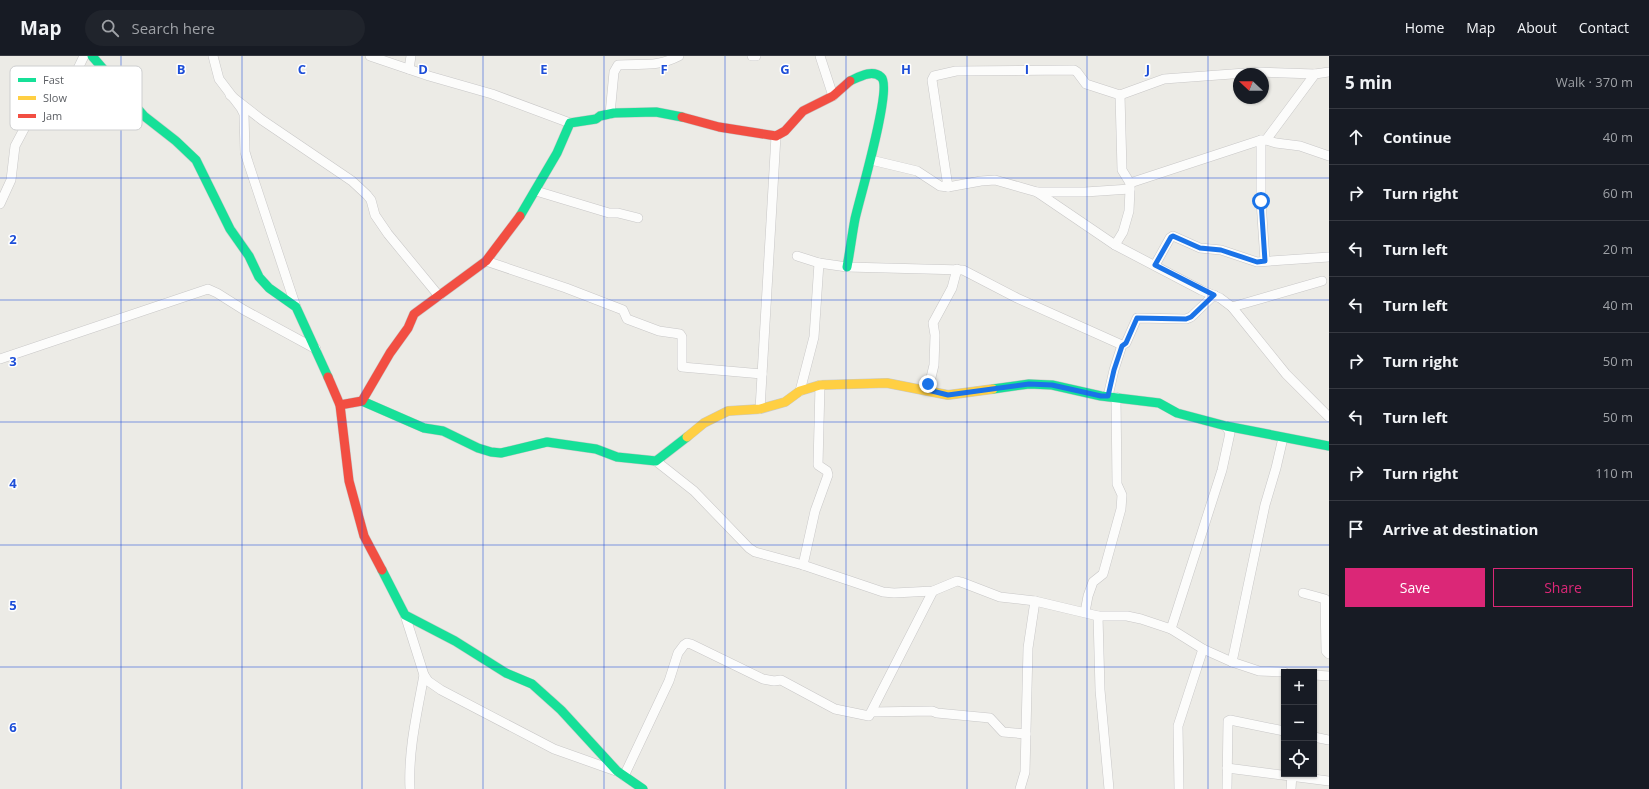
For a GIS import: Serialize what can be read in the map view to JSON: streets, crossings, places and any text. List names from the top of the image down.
{
  "legend": ["Fast", "Slow", "Jam"],
  "north": "left",
  "page": {
    "header": "Map",
    "search": "Search here",
    "nav": [
      "Home",
      "Map",
      "About",
      "Contact"
    ],
    "heading": ["5 min", "Walk · 370 m"],
    "list": [
      ["Continue", "40 m"],
      ["Turn right", "60 m"],
      ["Turn left", "20 m"],
      ["Turn left", "40 m"],
      ["Turn right", "50 m"],
      ["Turn left", "50 m"],
      ["Turn right", "110 m"],
      "Arrive at destination"
    ],
    "buttons": ["Save", "Share"],
    "map_buttons": ["+", "−"]
  },
  "grid": {
    "columns": [
      "B",
      "C",
      "D",
      "E",
      "F",
      "G",
      "H",
      "I",
      "J"
    ],
    "rows": [
      "2",
      "3",
      "4",
      "5",
      "6"
    ]
  }
}
